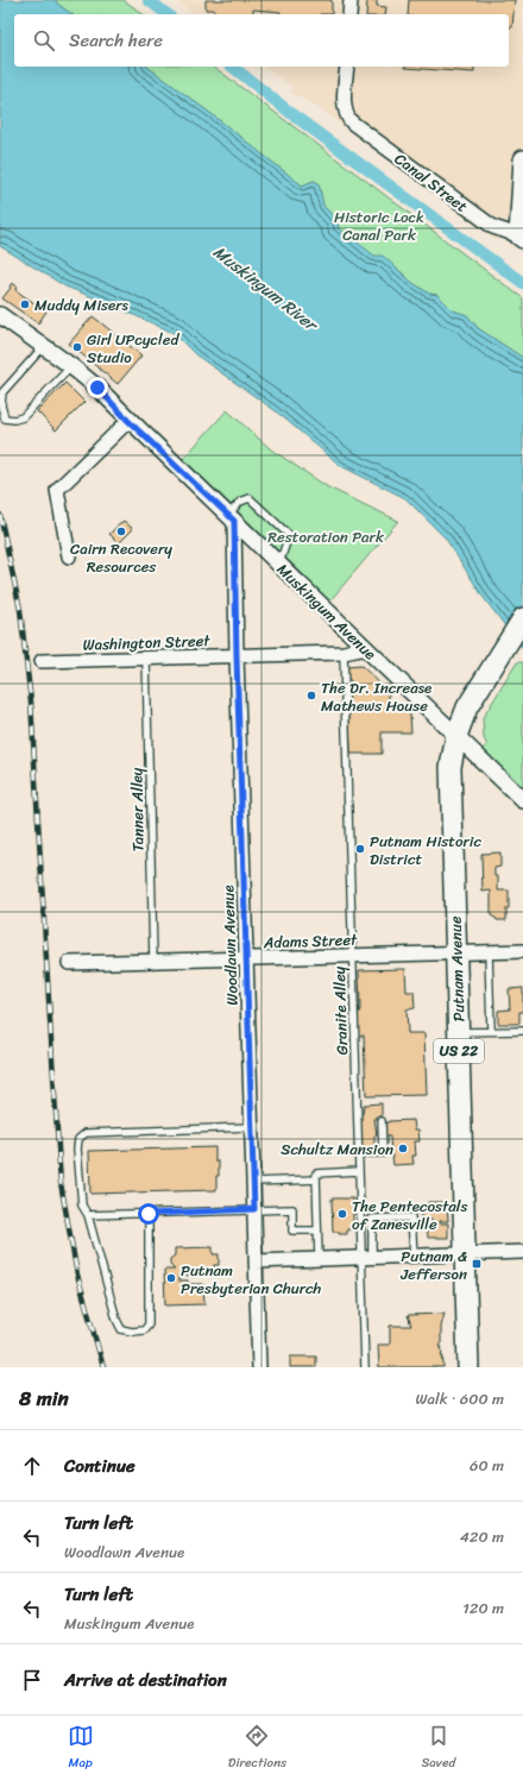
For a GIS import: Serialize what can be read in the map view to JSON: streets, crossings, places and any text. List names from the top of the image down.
{
  "streets": {
    "main road": ["Putnam Avenue", "US 22"],
    "street": [
      "Canal Street",
      "Muskingum Avenue",
      "Washington Street",
      "Adams Street",
      "Woodlawn Avenue"
    ],
    "lane": ["Tanner Alley", "Granite Alley"]
  },
  "crossings": [
    ["Muskingum Avenue", "Washington Street"],
    ["Muskingum Avenue", "Woodlawn Avenue"],
    ["Muskingum Avenue", "Putnam Avenue"],
    ["Washington Street", "Tanner Alley"],
    ["Washington Street", "Woodlawn Avenue"],
    ["Washington Street", "Granite Alley"],
    ["Tanner Alley", "Adams Street"],
    ["Adams Street", "Woodlawn Avenue"],
    ["Adams Street", "Putnam Avenue"],
    ["Adams Street", "Granite Alley"]
  ],
  "water": ["Muskingum River"],
  "parks": ["Historic Lock Canal Park", "Restoration Park"],
  "places": {
    "other": [
      "Muddy Misers",
      "Girl UPcycled Studio",
      "Cairn Recovery Resources",
      "The Dr. Increase Mathews House",
      "Putnam Historic District",
      "Schultz Mansion",
      "The Pentecostals of Zanesville",
      "Putnam Presbyterian Church"
    ],
    "transit": ["Putnam & Jefferson"]
  },
  "page": {
    "search": "Search here",
    "heading": ["8 min", "Walk · 600 m"],
    "list": [
      ["Continue", "60 m"],
      ["Turn left", "Woodlawn Avenue", "420 m"],
      ["Turn left", "Muskingum Avenue", "120 m"],
      "Arrive at destination"
    ],
    "nav": ["Map", "Directions", "Saved"]
  }
}
